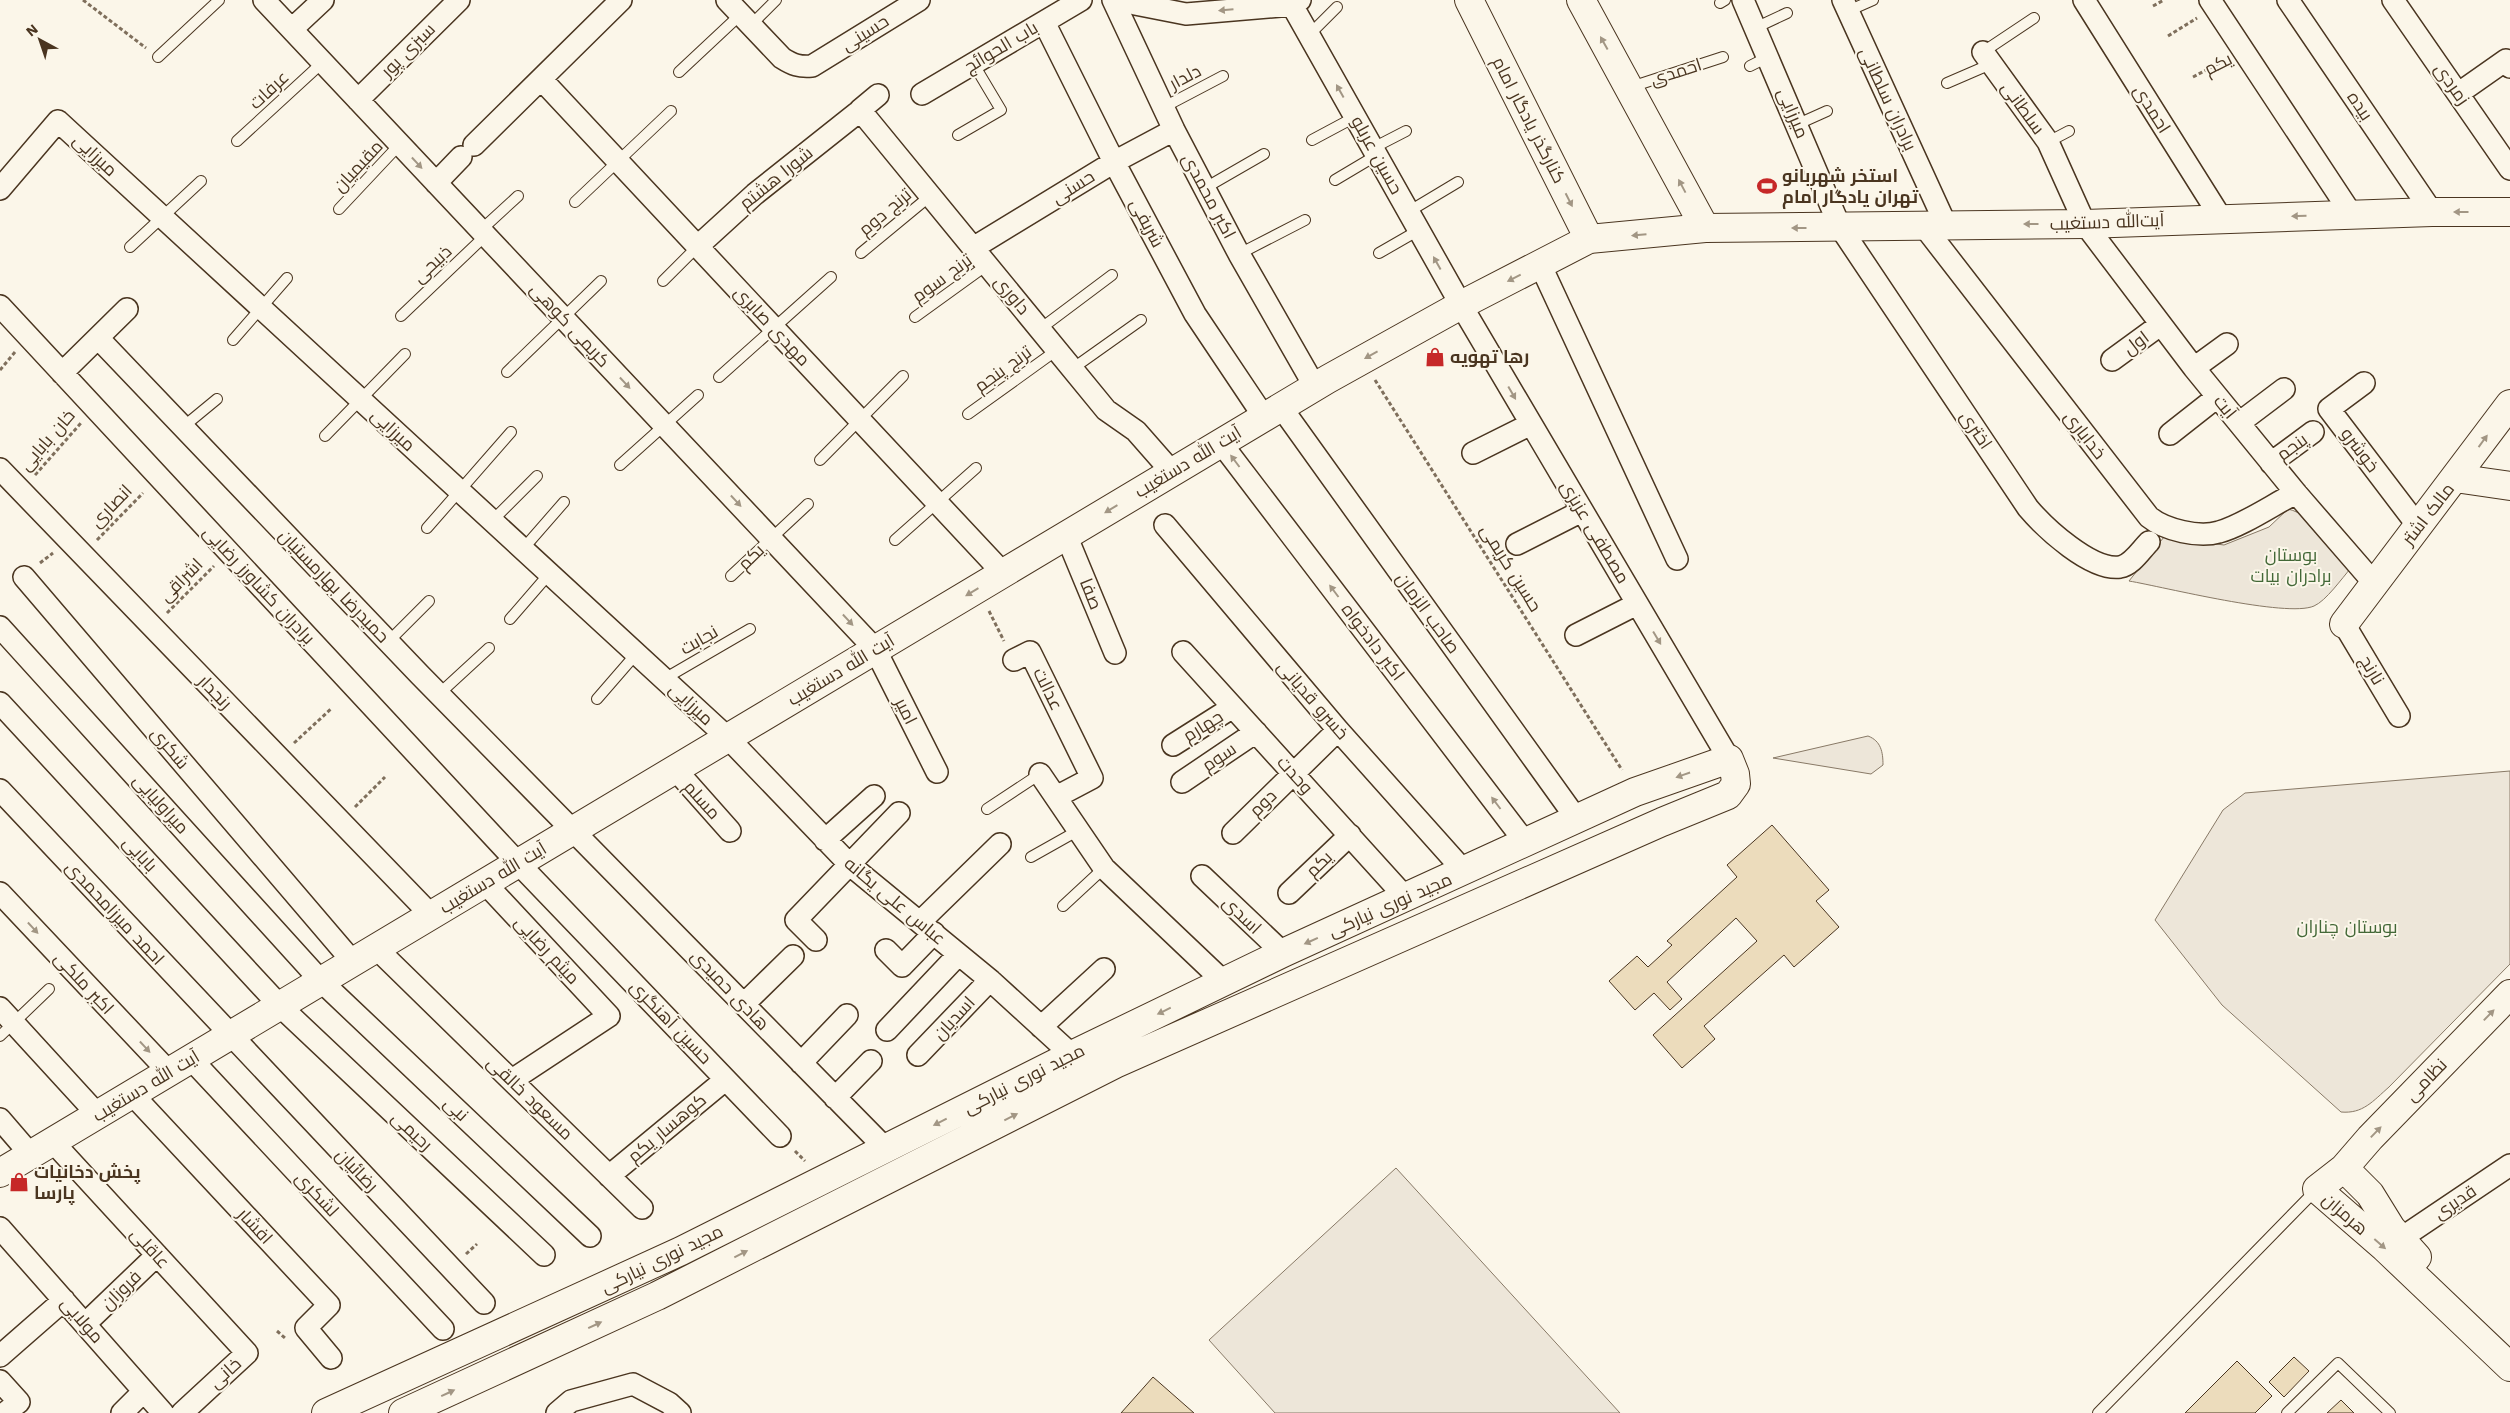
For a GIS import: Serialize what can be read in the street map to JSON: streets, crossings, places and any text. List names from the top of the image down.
{
  "streets": {
    "main road": [
      "کنارگذر یادگار امام",
      "آیت‌الله دستغیب",
      "آیت الله دستغیب",
      "مالک اشتر",
      "مجید نوری نیارکی",
      "نظامی",
      "هرمزان"
    ],
    "street": [
      "حسینی",
      "باب الحوائج",
      "سبزی پور",
      "یکم",
      "احمدی",
      "زمردی",
      "برادران سلطانی",
      "بیده",
      "سلطانی",
      "میرزایی",
      "حسین عربلو",
      "شورا هشتم",
      "حسنی",
      "اکبر محمدی",
      "شریفی",
      "داوری",
      "کریمی کوهی",
      "مهدی صابری",
      "اول",
      "آیت",
      "اختری",
      "خدایاری",
      "پنجم",
      "خوشرو",
      "مصطفی عزیزی",
      "برادران کشاورز رضایی",
      "حمیدرضا بهارمستیان",
      "صفا",
      "صاحب الزمان",
      "اکبر دادخواه",
      "نارنج",
      "عدالت",
      "رنجدار",
      "خسرو قدیانی",
      "امیر",
      "چهارم",
      "شکری",
      "سوم",
      "وحدت",
      "مسلم",
      "دوم",
      "میراولیایی",
      "بابایی",
      "عباس علی یگانه",
      "احمد میرزامحمدی",
      "اسدی",
      "میثم رضایی",
      "اکبر ملکی",
      "هادی حمیدی",
      "اسدیان",
      "حسین آهنگری",
      "مسعود خالقی",
      "نبی",
      "کوهسار یکم",
      "رحیمی",
      "رضائیان",
      "لشکری",
      "قدیری",
      "افشار",
      "عاقلی",
      "فروزان",
      "مولایی",
      "خانی"
    ],
    "lane": [
      "دلدار",
      "عرفات",
      "مقیمیان",
      "ترنج دوم",
      "ذبیحی",
      "ترنج سوم",
      "ترنج پنجم",
      "نجابت"
    ],
    "path": [
      "خان بابایی",
      "انصاری",
      "حسین کریمی",
      "اشراقی"
    ]
  },
  "crossings": [
    ["باب الحوائج", "شریفی"],
    ["سبزی پور", "کریمی کوهی"],
    ["یکم", "کریمی کوهی"],
    ["یکم", "وحدت"],
    ["احمدی", "آیت‌الله دستغیب"],
    ["دلدار", "اکبر محمدی"],
    ["عرفات", "کریمی کوهی"],
    ["برادران سلطانی", "آیت‌الله دستغیب"],
    ["برادران سلطانی", "خدایاری"],
    ["بیده", "آیت‌الله دستغیب"],
    ["سلطانی", "آیت‌الله دستغیب"],
    ["سلطانی", "آیت"],
    ["میرزایی", "آیت‌الله دستغیب"],
    ["میرزایی", "اختری"],
    ["میرزایی", "آیت الله دستغیب"],
    ["میرزایی", "نجابت"],
    ["میرزایی", "عباس علی یگانه"],
    ["کنارگذر یادگار امام", "آیت الله دستغیب"],
    ["حسین عربلو", "آیت الله دستغیب"],
    ["حسین عربلو", "مصطفی عزیزی"],
    ["مقیمیان", "کریمی کوهی"],
    ["شورا هشتم", "داوری"],
    ["شورا هشتم", "مهدی صابری"],
    ["حسنی", "اکبر محمدی"],
    ["حسنی", "شریفی"],
    ["حسنی", "داوری"],
    ["اکبر محمدی", "آیت الله دستغیب"],
    ["ترنج دوم", "داوری"],
    ["آیت‌الله دستغیب", "آیت"],
    ["آیت‌الله دستغیب", "اختری"],
    ["آیت‌الله دستغیب", "خدایاری"],
    ["آیت‌الله دستغیب", "آیت الله دستغیب"],
    ["شریفی", "آیت الله دستغیب"],
    ["شریفی", "صاحب الزمان"],
    ["ذبیحی", "کریمی کوهی"],
    ["ترنج سوم", "داوری"],
    ["داوری", "ترنج پنجم"],
    ["داوری", "آیت الله دستغیب"],
    ["کریمی کوهی", "آیت الله دستغیب"],
    ["کریمی کوهی", "امیر"],
    ["مهدی صابری", "آیت الله دستغیب"],
    ["اول", "آیت"],
    ["آیت", "خدایاری"],
    ["آیت", "پنجم"],
    ["آیت", "مالک اشتر"],
    ["خان بابایی", "برادران کشاورز رضایی"],
    ["خان بابایی", "رنجدار"],
    ["خوشرو", "مالک اشتر"],
    ["آیت الله دستغیب", "مصطفی عزیزی"],
    ["آیت الله دستغیب", "حسین کریمی"],
    ["آیت الله دستغیب", "برادران کشاورز رضایی"],
    ["آیت الله دستغیب", "حمیدرضا بهارمستیان"],
    ["آیت الله دستغیب", "صفا"],
    ["آیت الله دستغیب", "صاحب الزمان"],
    ["آیت الله دستغیب", "اکبر دادخواه"],
    ["آیت الله دستغیب", "عدالت"],
    ["آیت الله دستغیب", "رنجدار"],
    ["آیت الله دستغیب", "امیر"],
    ["آیت الله دستغیب", "شکری"],
    ["آیت الله دستغیب", "مسلم"],
    ["آیت الله دستغیب", "میراولیایی"],
    ["آیت الله دستغیب", "بابایی"],
    ["آیت الله دستغیب", "عباس علی یگانه"],
    ["آیت الله دستغیب", "احمد میرزامحمدی"],
    ["آیت الله دستغیب", "میثم رضایی"],
    ["آیت الله دستغیب", "اکبر ملکی"],
    ["آیت الله دستغیب", "هادی حمیدی"],
    ["آیت الله دستغیب", "حسین آهنگری"],
    ["آیت الله دستغیب", "مسعود خالقی"],
    ["آیت الله دستغیب", "نبی"],
    ["آیت الله دستغیب", "رحیمی"],
    ["آیت الله دستغیب", "رضائیان"],
    ["آیت الله دستغیب", "لشکری"],
    ["آیت الله دستغیب", "افشار"],
    ["آیت الله دستغیب", "عاقلی"],
    ["انصاری", "برادران کشاورز رضایی"],
    ["انصاری", "رنجدار"],
    ["مالک اشتر", "نارنج"],
    ["مصطفی عزیزی", "مجید نوری نیارکی"],
    ["حسین کریمی", "مجید نوری نیارکی"],
    ["اشراقی", "برادران کشاورز رضایی"],
    ["اشراقی", "رنجدار"],
    ["برادران کشاورز رضایی", "حسین آهنگری"],
    ["حمیدرضا بهارمستیان", "هادی حمیدی"],
    ["صاحب الزمان", "مجید نوری نیارکی"],
    ["اکبر دادخواه", "مجید نوری نیارکی"],
    ["خسرو قدیانی", "دوم"],
    ["خسرو قدیانی", "مجید نوری نیارکی"],
    ["چهارم", "وحدت"],
    ["سوم", "وحدت"],
    ["وحدت", "دوم"],
    ["وحدت", "مجید نوری نیارکی"],
    ["میراولیایی", "نبی"],
    ["بابایی", "رحیمی"],
    ["عباس علی یگانه", "مجید نوری نیارکی"],
    ["عباس علی یگانه", "اسدیان"],
    ["مجید نوری نیارکی", "اسدی"],
    ["مجید نوری نیارکی", "هادی حمیدی"],
    ["احمد میرزامحمدی", "رضائیان"],
    ["میثم رضایی", "مسعود خالقی"],
    ["اکبر ملکی", "لشکری"],
    ["حسین آهنگری", "کوهسار یکم"],
    ["نظامی", "هرمزان"],
    ["مسعود خالقی", "کوهسار یکم"],
    ["قدیری", "هرمزان"],
    ["عاقلی", "فروزان"],
    ["عاقلی", "خانی"],
    ["فروزان", "مولایی"]
  ],
  "one_way": [
    "حسین عربلو",
    "آیت‌الله دستغیب",
    "کریمی کوهی",
    "اکبر دادخواه",
    "نظامی"
  ],
  "parks": ["بوستان برادران بیات", "بوستان چناران"],
  "places": {
    "sports": ["استخر شهربانو تهران یادگار امام"],
    "shop": ["رها تهویه", "پخش دخانیات پارسا"]
  },
  "north": "top left"
}
